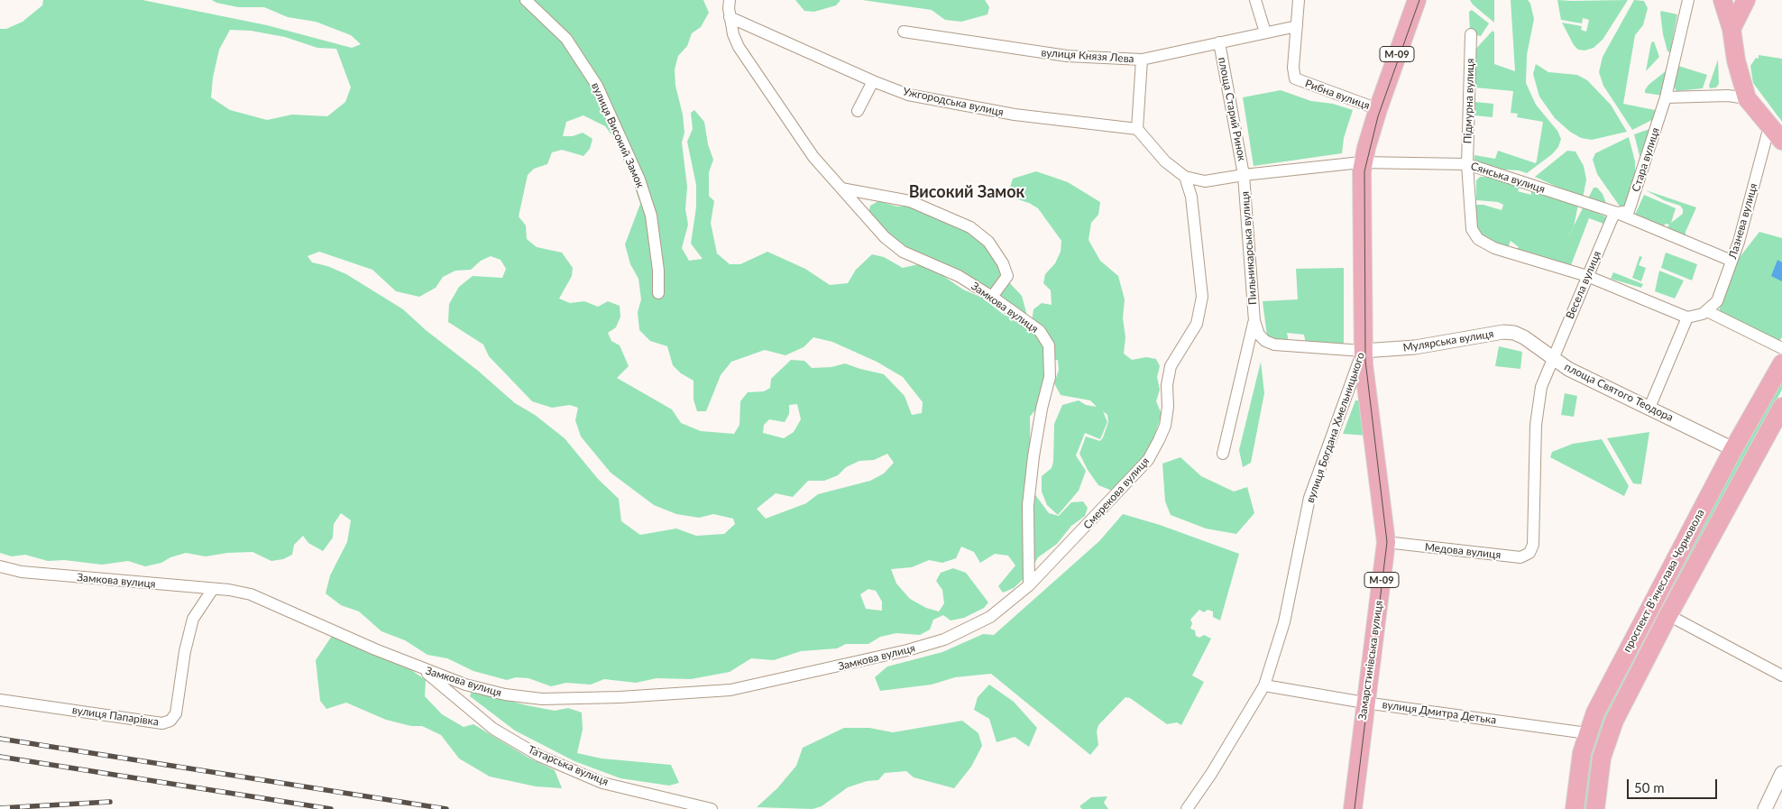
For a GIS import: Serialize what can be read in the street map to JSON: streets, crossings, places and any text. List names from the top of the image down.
{
  "streets": {
    "main road": [
      "М-09",
      "вулиця Богдана Хмельницького",
      "проспект Вʼячеслава Чорновола",
      "Замарстинівська вулиця"
    ],
    "street": [
      "вулиця Князя Лева",
      "Рибна вулиця",
      "Підмурна вулиця",
      "Ужгородська вулиця",
      "площа Старий Ринок",
      "вулиця Високий Замок",
      "Стара вулиця",
      "Сянська вулиця",
      "Лазнева вулиця",
      "Пильникарська вулиця",
      "Весела вулиця",
      "Замкова вулиця",
      "Мулярська вулиця",
      "площа Святого Теодора",
      "Смерекова вулиця",
      "Медова вулиця",
      "вулиця Дмитра Детька",
      "вулиця Папарівка",
      "Татарська вулиця"
    ]
  },
  "crossings": [
    ["вулиця Князя Лева", "Рибна вулиця"],
    ["вулиця Князя Лева", "площа Старий Ринок"],
    ["Рибна вулиця", "вулиця Богдана Хмельницького"],
    ["Підмурна вулиця", "Сянська вулиця"],
    ["Підмурна вулиця", "Весела вулиця"],
    ["Ужгородська вулиця", "Замкова вулиця"],
    ["площа Старий Ринок", "Сянська вулиця"],
    ["площа Старий Ринок", "Пильникарська вулиця"],
    ["Стара вулиця", "Сянська вулиця"],
    ["Стара вулиця", "Весела вулиця"],
    ["Сянська вулиця", "Лазнева вулиця"],
    ["Сянська вулиця", "Пильникарська вулиця"],
    ["Сянська вулиця", "Весела вулиця"],
    ["Сянська вулиця", "вулиця Богдана Хмельницького"],
    ["Сянська вулиця", "Смерекова вулиця"],
    ["Пильникарська вулиця", "Мулярська вулиця"],
    ["Пильникарська вулиця", "вулиця Богдана Хмельницького"],
    ["Пильникарська вулиця", "Замарстинівська вулиця"],
    ["Весела вулиця", "Мулярська вулиця"],
    ["Весела вулиця", "площа Святого Теодора"],
    ["Замкова вулиця", "Смерекова вулиця"],
    ["Замкова вулиця", "вулиця Папарівка"],
    ["Замкова вулиця", "Татарська вулиця"],
    ["Мулярська вулиця", "площа Святого Теодора"],
    ["Мулярська вулиця", "вулиця Богдана Хмельницького"],
    ["Мулярська вулиця", "Замарстинівська вулиця"],
    ["площа Святого Теодора", "Медова вулиця"],
    ["площа Святого Теодора", "проспект Вʼячеслава Чорновола"],
    ["вулиця Богдана Хмельницького", "Замарстинівська вулиця"],
    ["вулиця Богдана Хмельницького", "вулиця Дмитра Детька"],
    ["Медова вулиця", "Замарстинівська вулиця"],
    ["проспект Вʼячеслава Чорновола", "вулиця Дмитра Детька"],
    ["Замарстинівська вулиця", "вулиця Дмитра Детька"]
  ],
  "districts": ["Високий Замок"],
  "scale_bar": "50 m"
}
